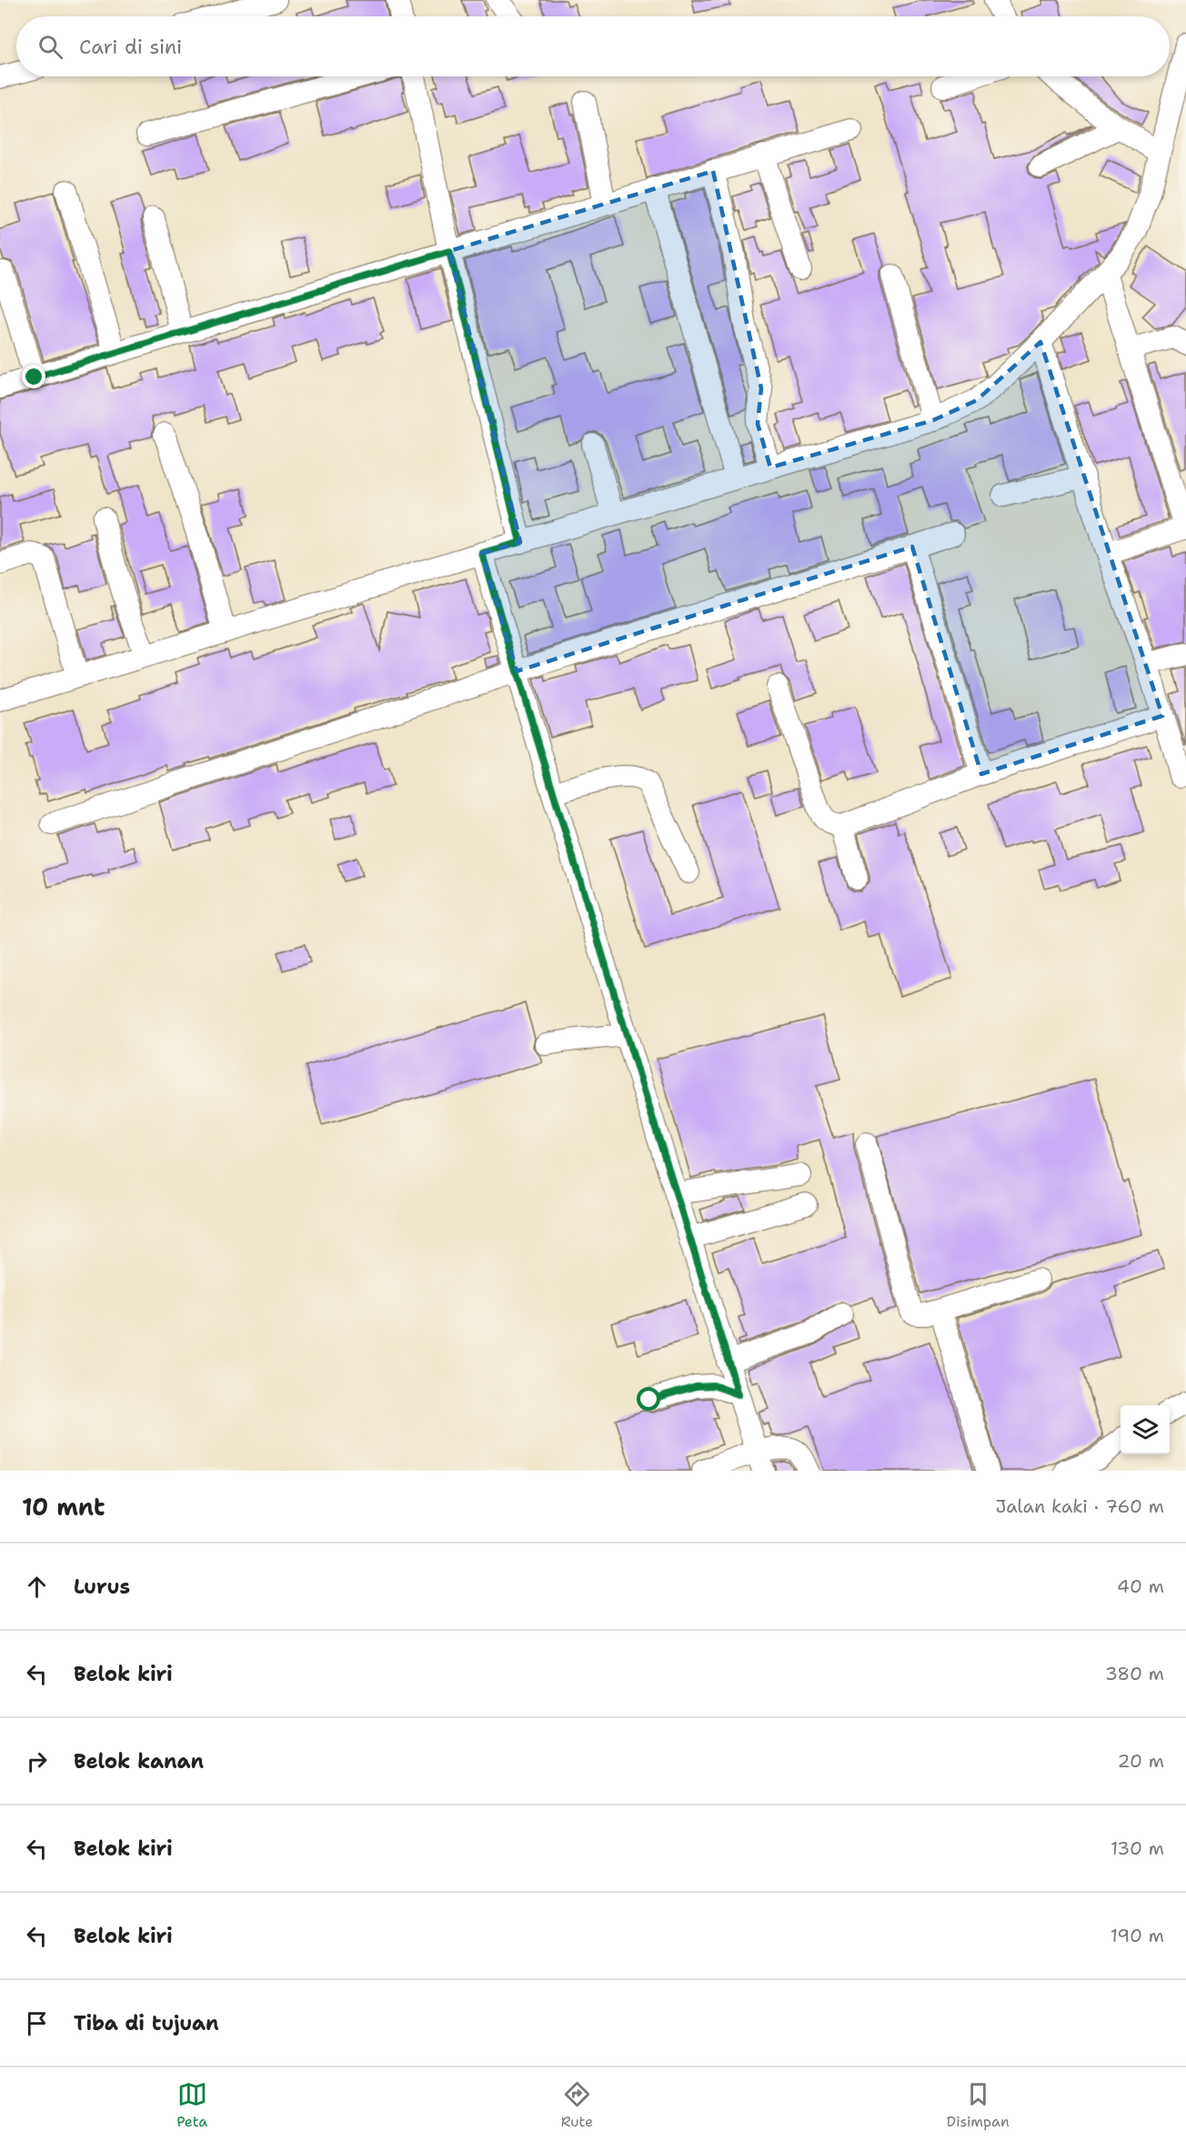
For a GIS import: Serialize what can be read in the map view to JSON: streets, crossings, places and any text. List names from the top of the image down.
{
  "page": {
    "search": "Cari di sini",
    "heading": ["10 mnt", "Jalan kaki · 760 m"],
    "list": [
      ["Lurus", "40 m"],
      ["Belok kiri", "380 m"],
      ["Belok kanan", "20 m"],
      ["Belok kiri", "130 m"],
      ["Belok kiri", "190 m"],
      "Tiba di tujuan"
    ],
    "nav": ["Peta", "Rute", "Disimpan"]
  }
}
